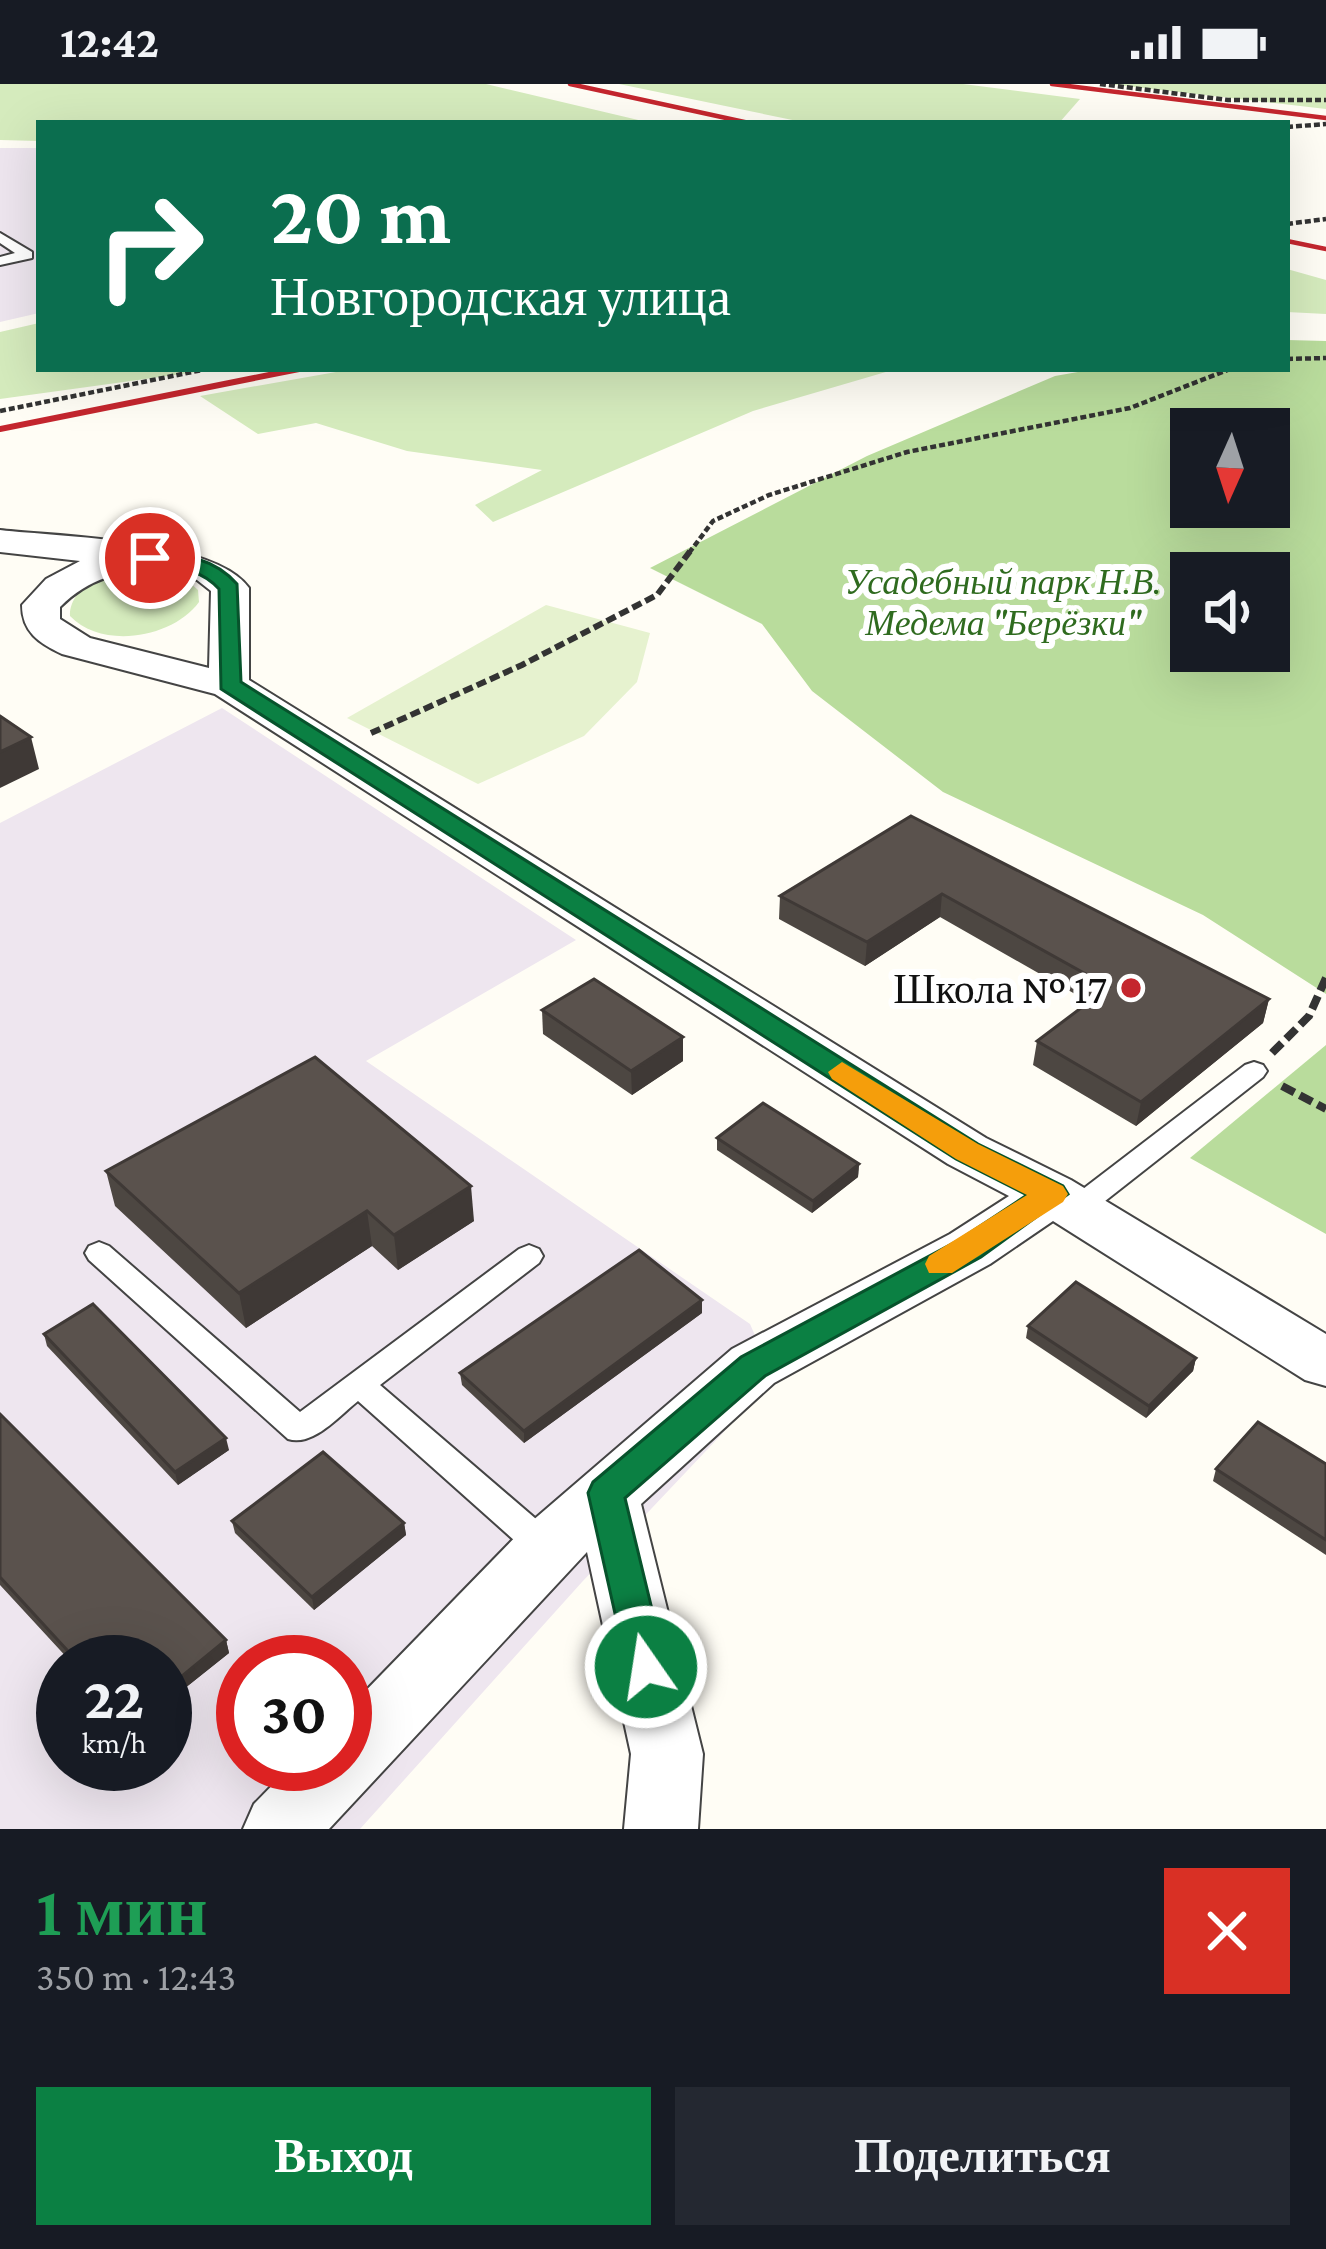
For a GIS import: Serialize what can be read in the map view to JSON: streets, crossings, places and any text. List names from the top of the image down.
{
  "parks": ["Усадебный парк Н.В. Медема \"Берёзки\""],
  "places": ["Школа № 17"],
  "north": "bottom",
  "page": {
    "status": "12:42",
    "turn": ["20 m", "Новгородская улица"],
    "speed": "22 km/h",
    "limit": "30",
    "heading": ["1 мин", "350 m · 12:43"],
    "buttons": ["Выход", "Поделиться"]
  }
}
